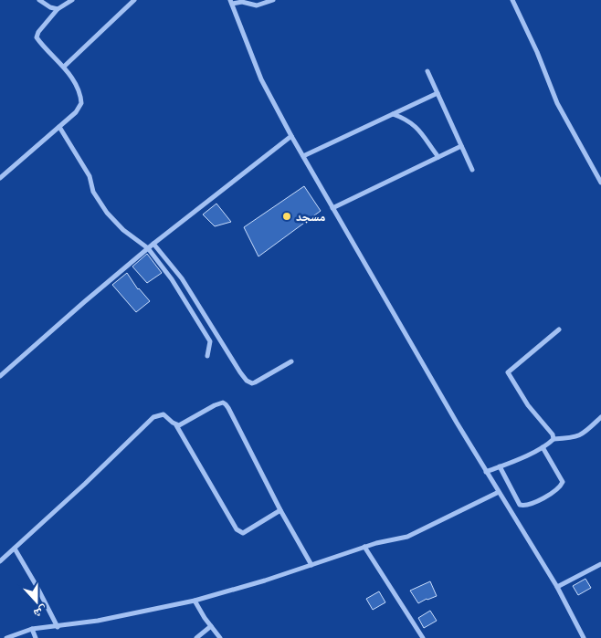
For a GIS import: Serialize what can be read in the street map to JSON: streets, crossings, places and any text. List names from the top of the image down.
{
  "places": ["مسجد"],
  "north": "bottom"
}
